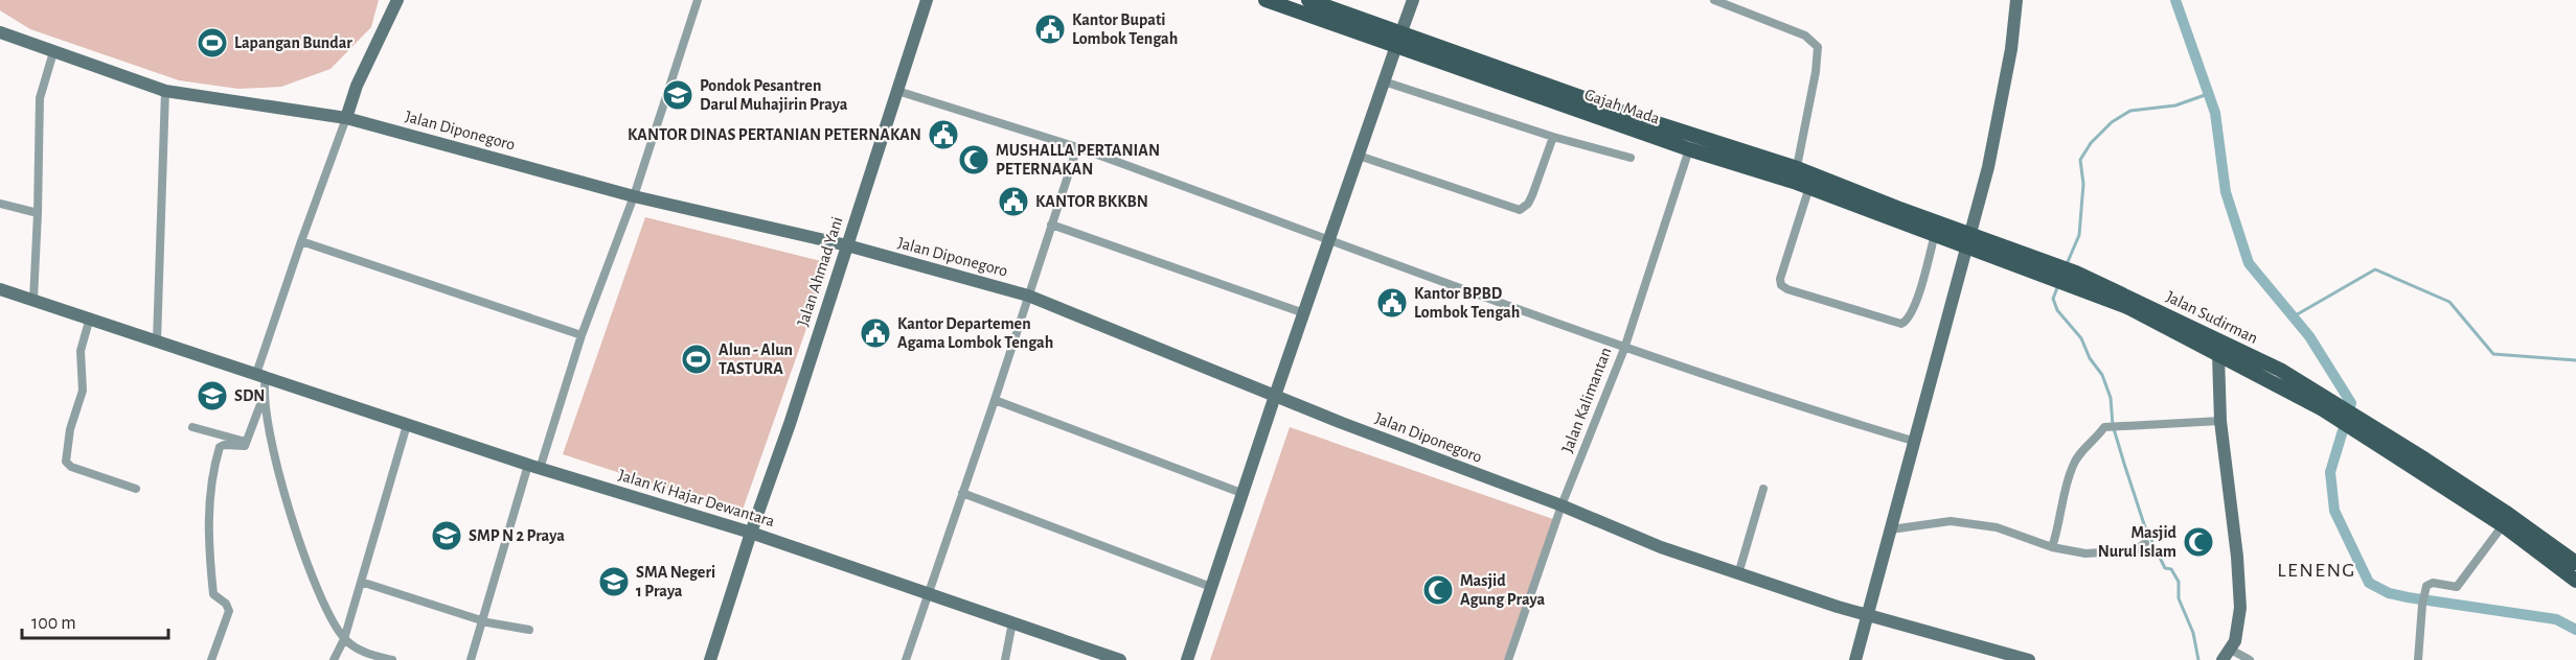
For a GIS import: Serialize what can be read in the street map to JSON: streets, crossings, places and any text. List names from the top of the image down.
{
  "streets": {
    "main road": ["Gajah Mada", "Jalan Sudirman"],
    "street": [
      "Jalan Diponegoro",
      "Jalan Ahmad Yani",
      "Jalan Kalimantan",
      "Jalan Ki Hajar Dewantara"
    ]
  },
  "crossings": [
    ["Gajah Mada", "Jalan Sudirman"],
    ["Gajah Mada", "Jalan Kalimantan"],
    ["Jalan Diponegoro", "Jalan Ahmad Yani"],
    ["Jalan Diponegoro", "Jalan Kalimantan"],
    ["Jalan Ahmad Yani", "Jalan Ki Hajar Dewantara"]
  ],
  "districts": ["LENENG"],
  "places": {
    "public building": [
      "Kantor Bupati Lombok Tengah",
      "KANTOR DINAS PERTANIAN PETERNAKAN",
      "KANTOR BKKBN",
      "Kantor BPBD Lombok Tengah",
      "Kantor Departemen Agama Lombok Tengah"
    ],
    "sports": ["Lapangan Bundar", "Alun - Alun TASTURA"],
    "school or university": [
      "Pondok Pesantren Darul Muhajirin Praya",
      "SDN",
      "SMP N 2 Praya",
      "SMA Negeri 1 Praya"
    ],
    "mosque": ["MUSHALLA PERTANIAN PETERNAKAN", "Masjid Nurul Islam", "Masjid Agung Praya"]
  },
  "scale_bar": "100 m"
}
